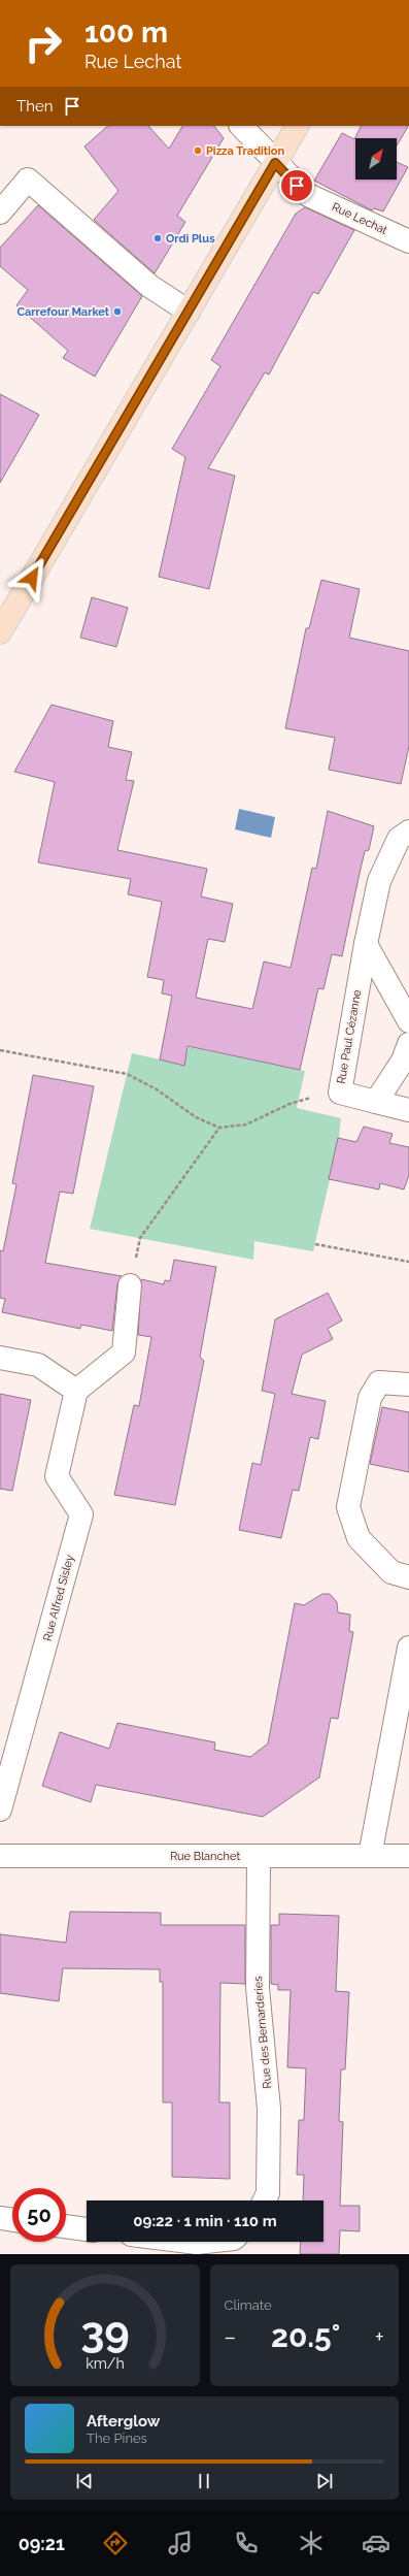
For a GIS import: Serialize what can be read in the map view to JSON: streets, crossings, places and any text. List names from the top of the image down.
{
  "streets": {
    "street": [
      "Rue Lechat",
      "Rue Paul Cézanne",
      "Rue Alfred Sisley",
      "Rue Blanchet",
      "Rue des Bernarderies"
    ]
  },
  "crossings": [
    ["Rue Blanchet", "Rue des Bernarderies"]
  ],
  "places": ["Pizza Tradition", "Ordi Plus", "Carrefour Market"],
  "north": "top right",
  "page": {
    "turn": ["100 m", "Rue Lechat"],
    "then": "Then",
    "limit": "50",
    "trip": "09:22 · 1 min · 110 m",
    "tile": "Climate",
    "heat": ["−", "20.5°", "+"],
    "song": ["Afterglow", "The Pines"],
    "tabs": "09:21",
    "gauge": ["39", "km/h"]
  }
}
